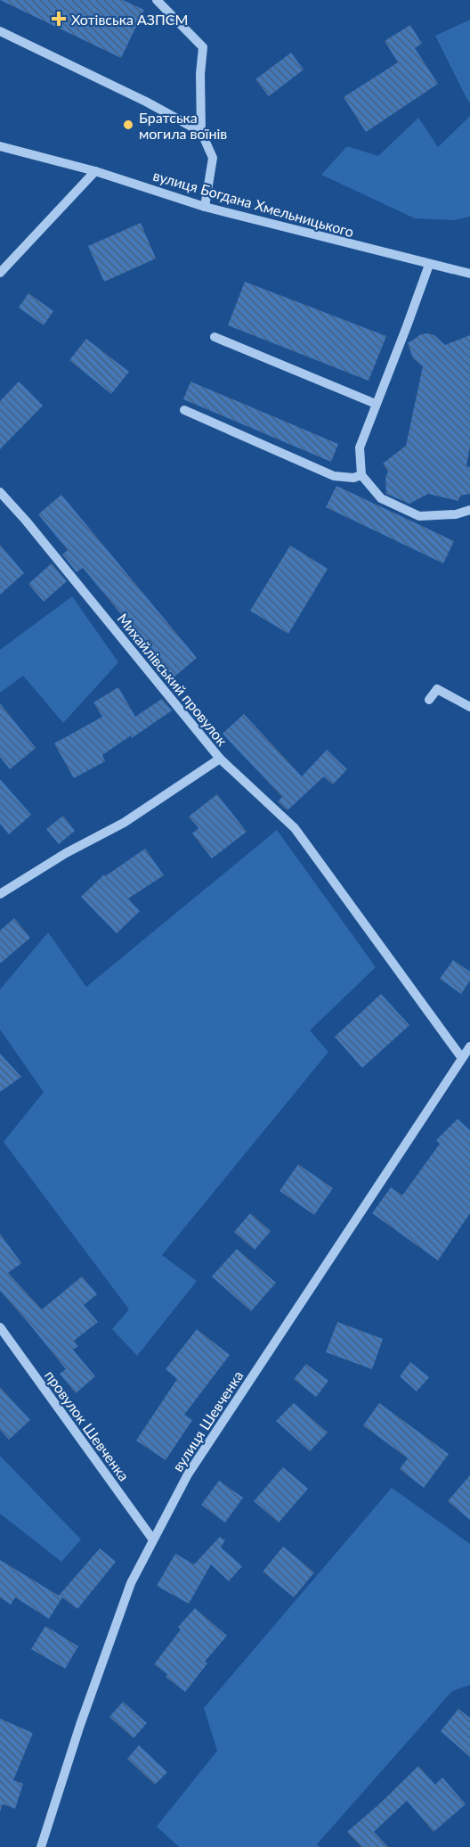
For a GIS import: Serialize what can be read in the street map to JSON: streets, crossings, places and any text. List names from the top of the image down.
{
  "streets": {
    "street": [
      "вулиця Богдана Хмельницького",
      "Михайлівський провулок",
      "вулиця Шевченка",
      "провулок Шевченка"
    ]
  },
  "crossings": [
    ["вулиця Шевченка", "провулок Шевченка"]
  ],
  "places": {
    "health": ["Хотівська АЗПСМ"],
    "other": ["Братська могила воїнів"]
  }
}
